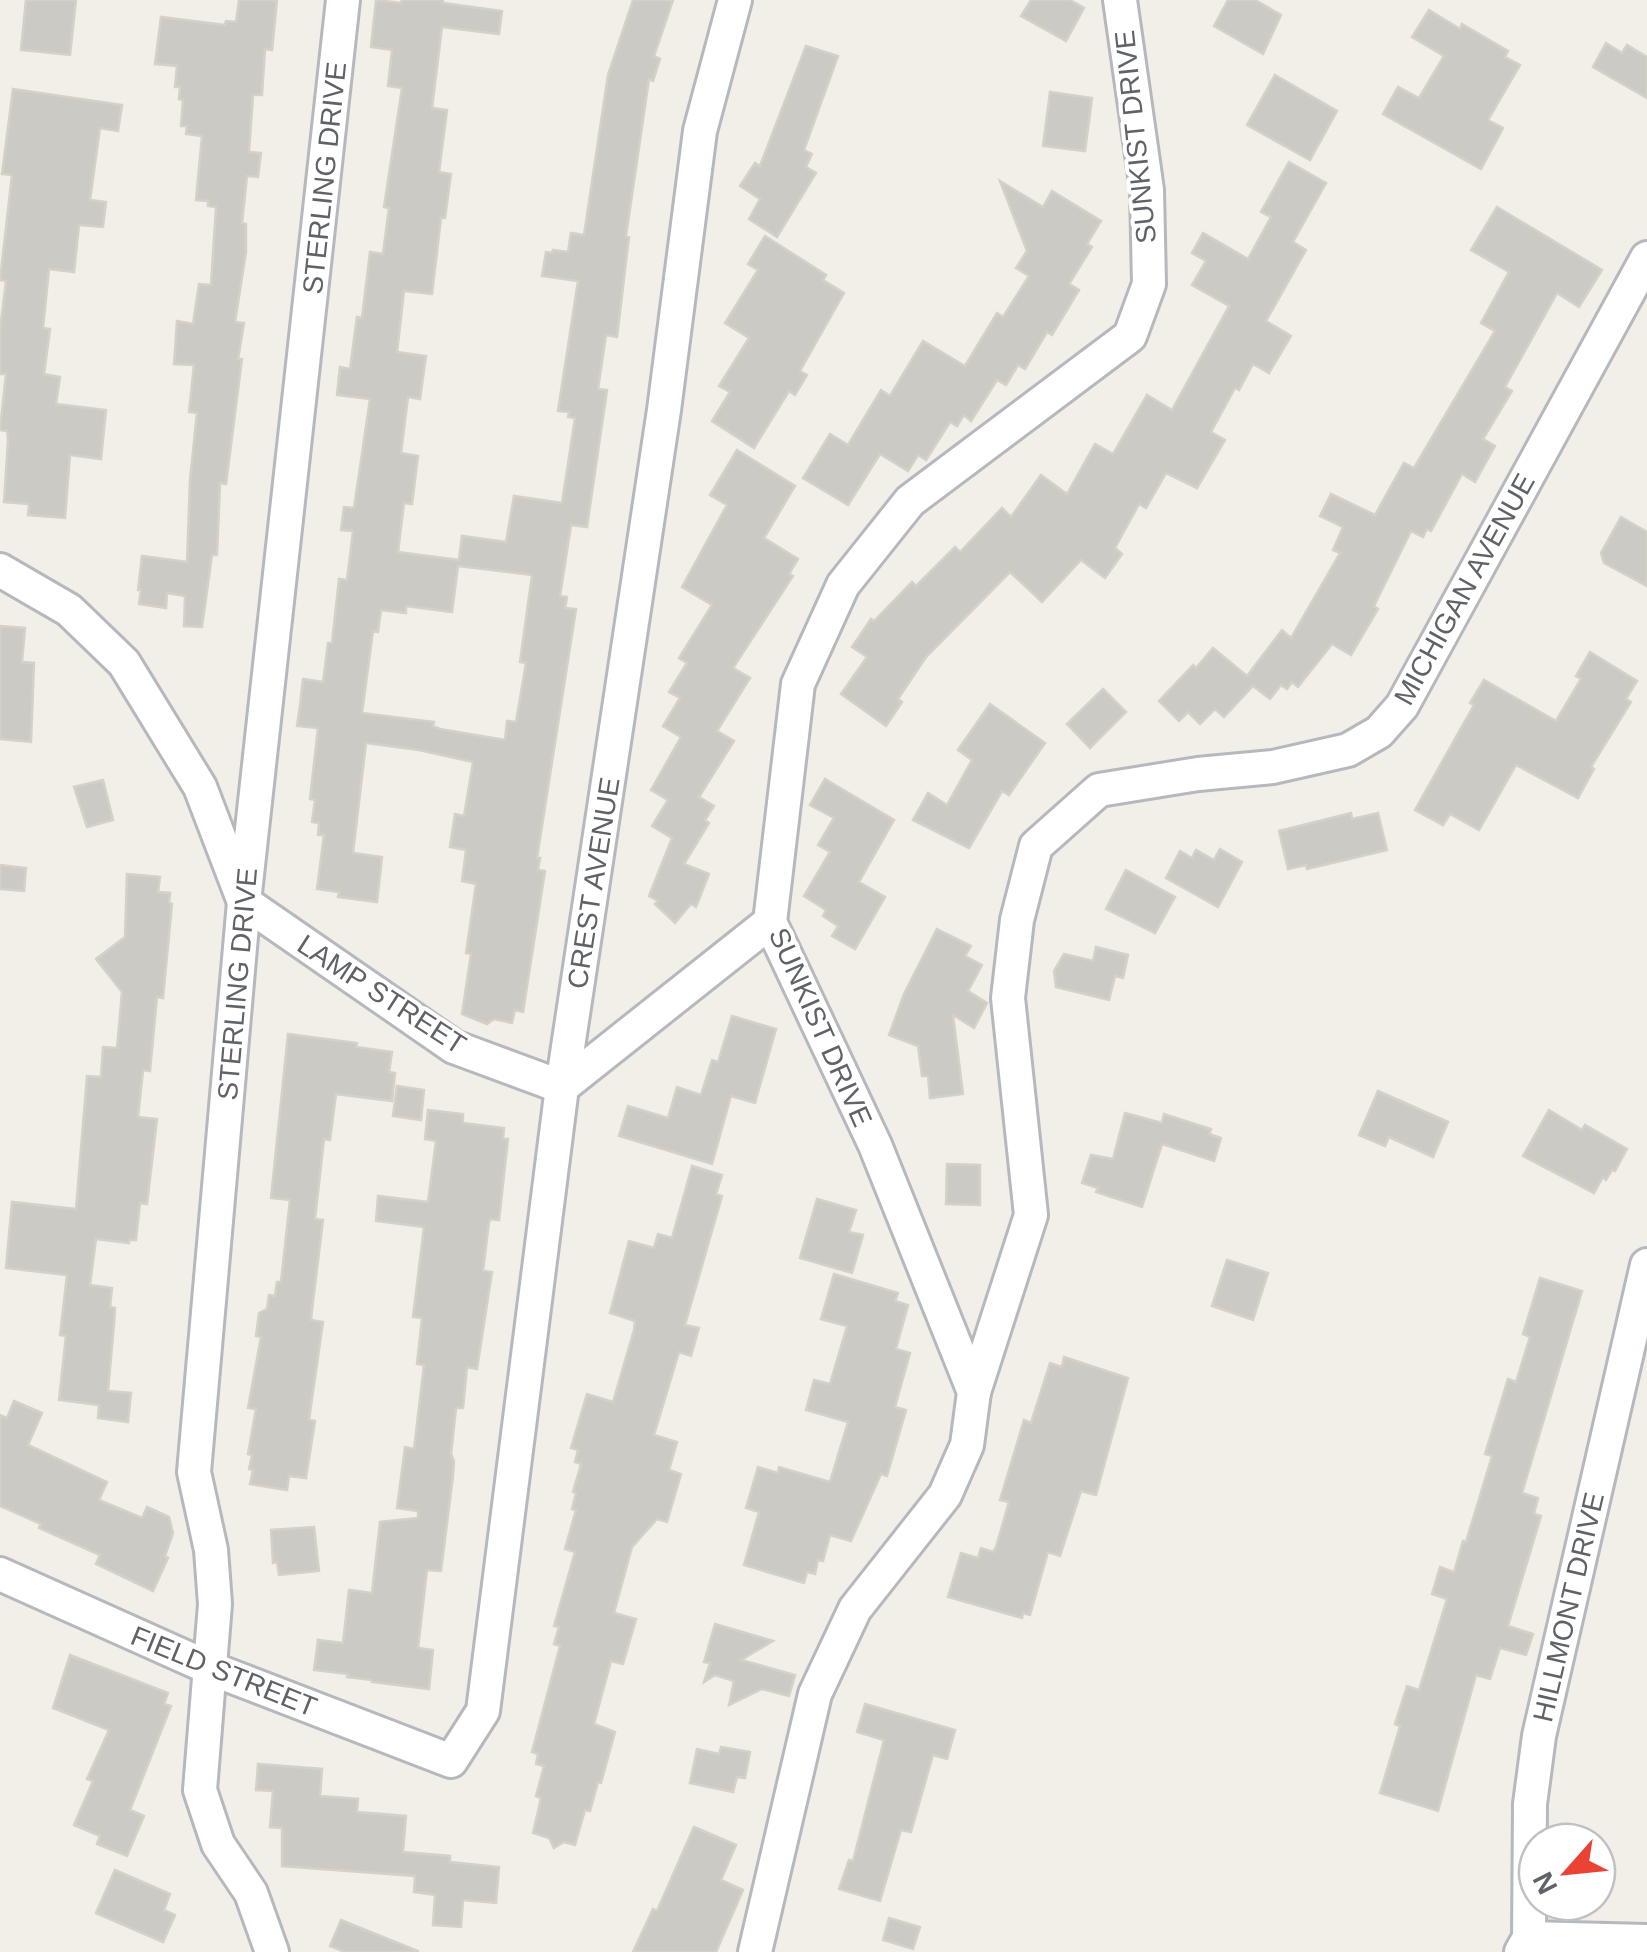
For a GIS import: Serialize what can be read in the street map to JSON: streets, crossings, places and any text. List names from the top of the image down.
{
  "streets": {
    "street": [
      "SUNKIST DRIVE",
      "STERLING DRIVE",
      "MICHIGAN AVENUE",
      "CREST AVENUE",
      "LAMP STREET",
      "HILLMONT DRIVE",
      "FIELD STREET"
    ]
  },
  "crossings": [
    ["SUNKIST DRIVE", "MICHIGAN AVENUE"],
    ["STERLING DRIVE", "LAMP STREET"],
    ["STERLING DRIVE", "FIELD STREET"],
    ["CREST AVENUE", "LAMP STREET"],
    ["CREST AVENUE", "FIELD STREET"]
  ],
  "north": "bottom left"
}
